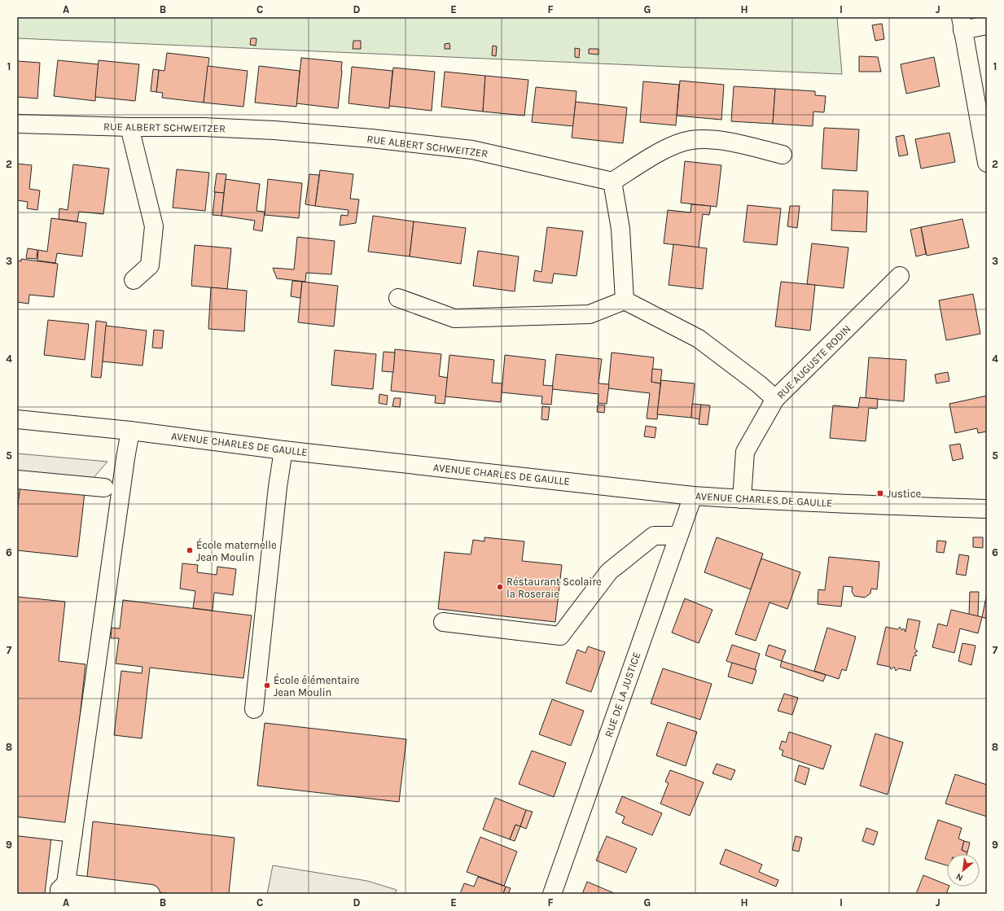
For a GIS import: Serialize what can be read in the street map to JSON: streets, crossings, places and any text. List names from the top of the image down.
{
  "streets": {
    "street": [
      "RUE ALBERT SCHWEITZER",
      "RUE AUGUSTE RODIN",
      "AVENUE CHARLES DE GAULLE",
      "RUE DE LA JUSTICE"
    ]
  },
  "crossings": [
    ["RUE AUGUSTE RODIN", "AVENUE CHARLES DE GAULLE"],
    ["AVENUE CHARLES DE GAULLE", "RUE DE LA JUSTICE"]
  ],
  "places": {
    "transit": ["Justice"],
    "other": ["École maternelle Jean Moulin", "Réstaurant Scolaire la Roseraie", "École élémentaire Jean Moulin"]
  },
  "north": "bottom left",
  "grid": {
    "columns": [
      "A",
      "B",
      "C",
      "D",
      "E",
      "F",
      "G",
      "H",
      "I",
      "J"
    ],
    "rows": [
      "1",
      "2",
      "3",
      "4",
      "5",
      "6",
      "7",
      "8",
      "9"
    ]
  }
}
